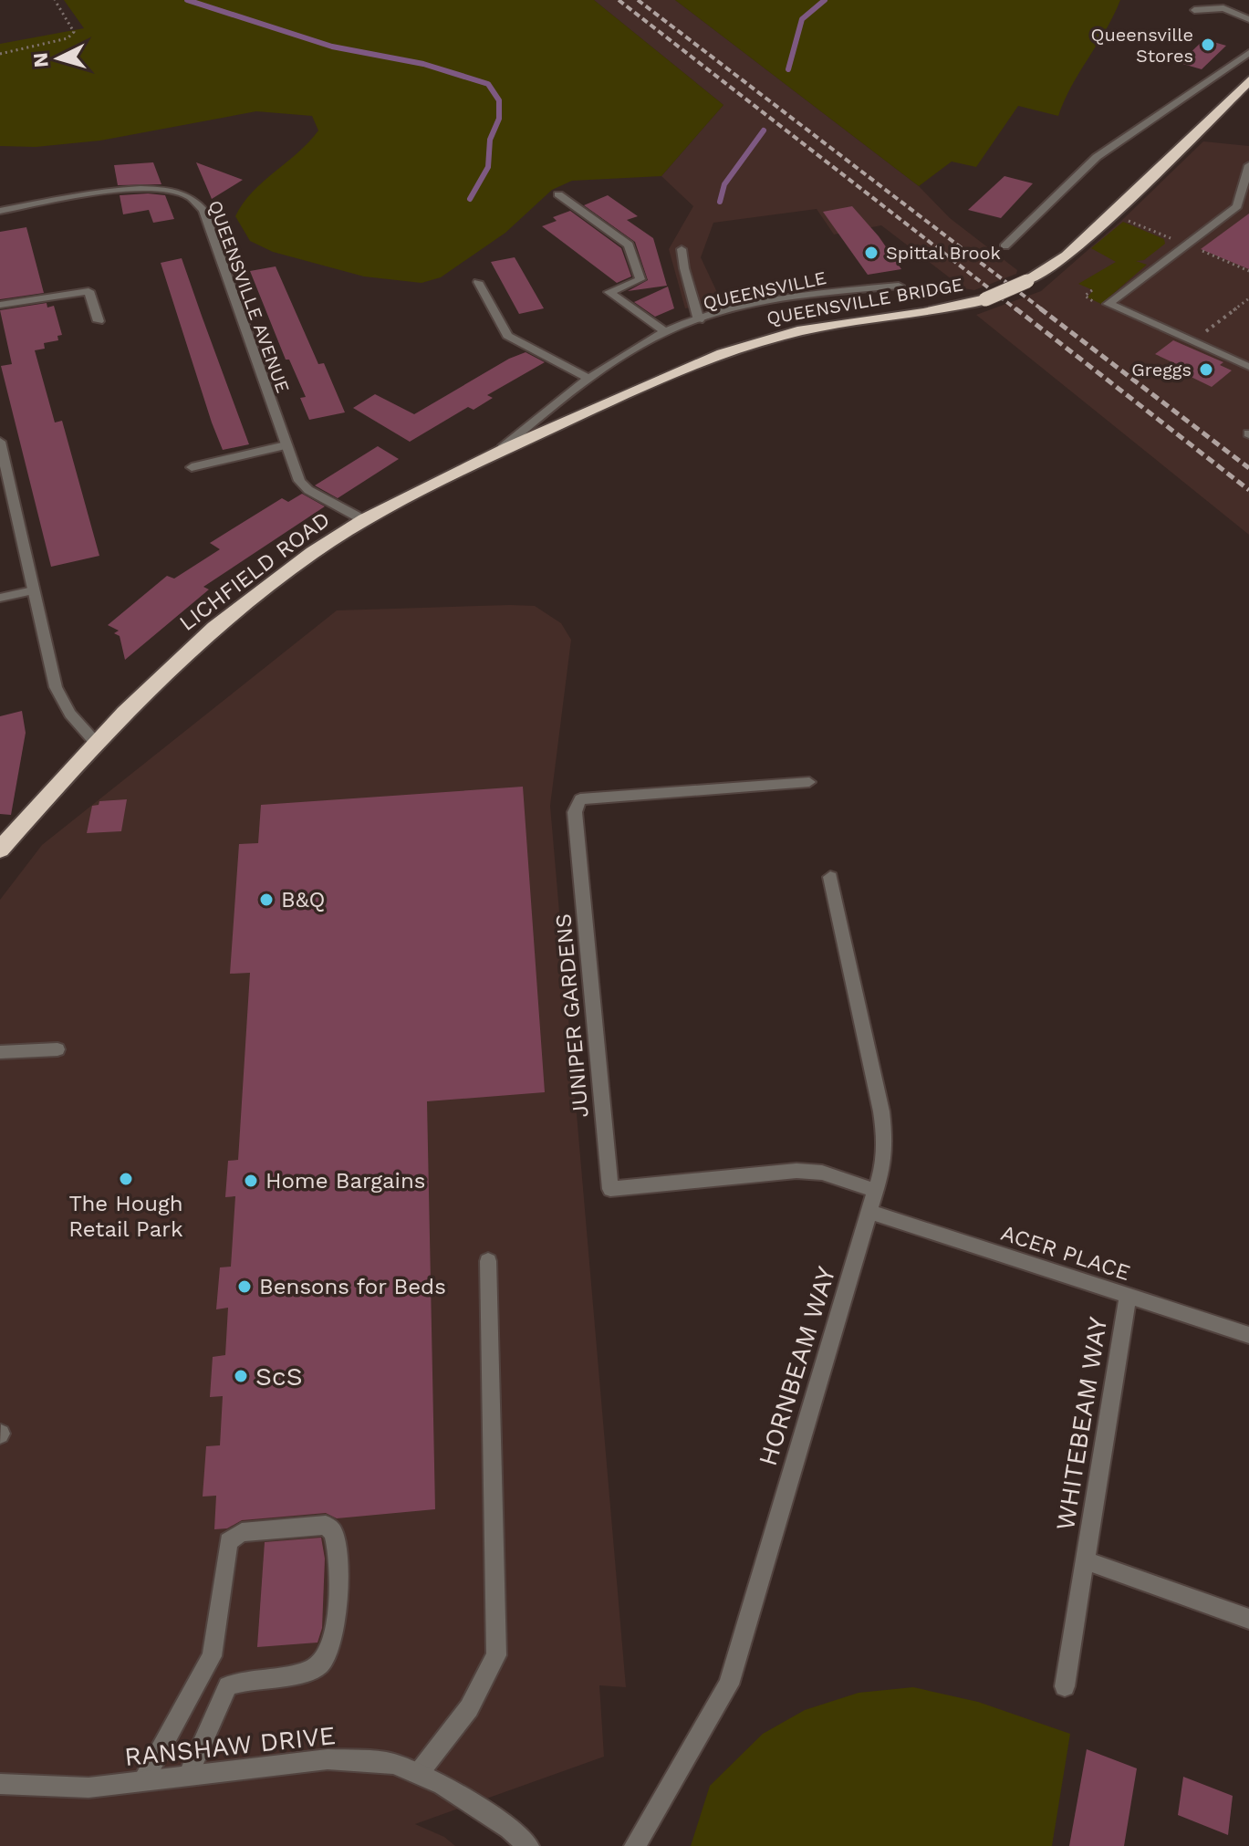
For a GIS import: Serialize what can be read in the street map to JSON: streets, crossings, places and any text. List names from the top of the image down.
{
  "streets": {
    "highway": ["QUEENSVILLE BRIDGE", "LICHFIELD ROAD"],
    "street": [
      "QUEENSVILLE",
      "QUEENSVILLE AVENUE",
      "JUNIPER GARDENS",
      "ACER PLACE",
      "HORNBEAM WAY",
      "WHITEBEAM WAY",
      "RANSHAW DRIVE"
    ]
  },
  "crossings": [
    ["QUEENSVILLE", "LICHFIELD ROAD"],
    ["QUEENSVILLE AVENUE", "LICHFIELD ROAD"],
    ["QUEENSVILLE BRIDGE", "LICHFIELD ROAD"],
    ["JUNIPER GARDENS", "HORNBEAM WAY"],
    ["ACER PLACE", "HORNBEAM WAY"],
    ["ACER PLACE", "WHITEBEAM WAY"]
  ],
  "places": [
    "Queensville Stores",
    "Spittal Brook",
    "Greggs",
    "B&Q",
    "The Hough Retail Park",
    "Home Bargains",
    "Bensons for Beds",
    "ScS"
  ],
  "north": "left"
}
